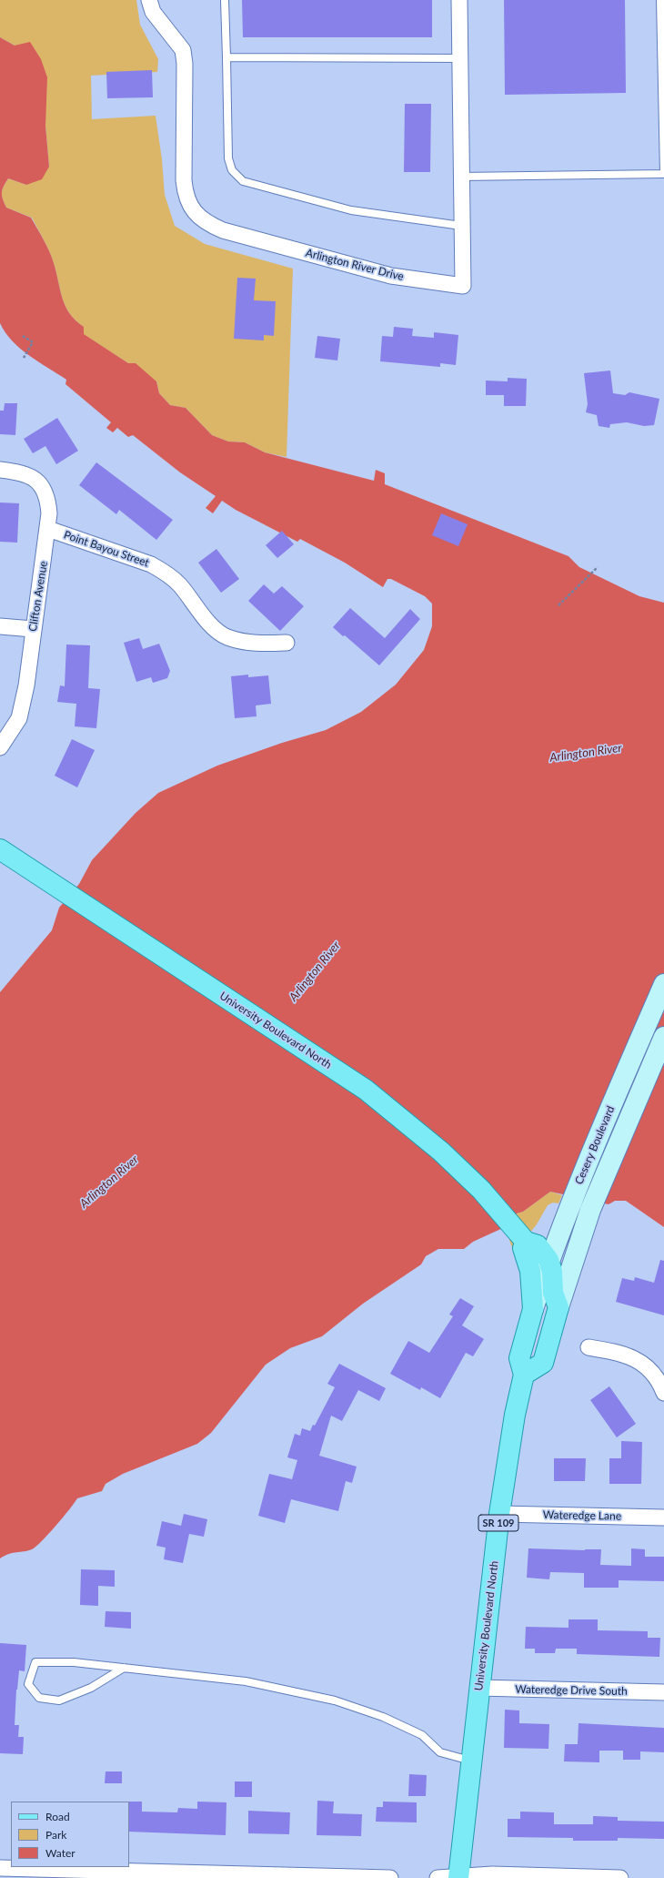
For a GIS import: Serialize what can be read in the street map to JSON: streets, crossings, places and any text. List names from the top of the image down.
{
  "streets": {
    "main road": ["University Boulevard North", "Cesery Boulevard", "SR 109"],
    "street": [
      "Arlington River Drive",
      "Point Bayou Street",
      "Clifton Avenue",
      "Wateredge Lane",
      "Wateredge Drive South"
    ]
  },
  "crossings": [
    ["Point Bayou Street", "Clifton Avenue"],
    ["University Boulevard North", "Cesery Boulevard"],
    ["University Boulevard North", "Wateredge Lane"],
    ["University Boulevard North", "Wateredge Drive South"]
  ],
  "water": ["Arlington River"],
  "legend": ["Road", "Park", "Water"]
}
